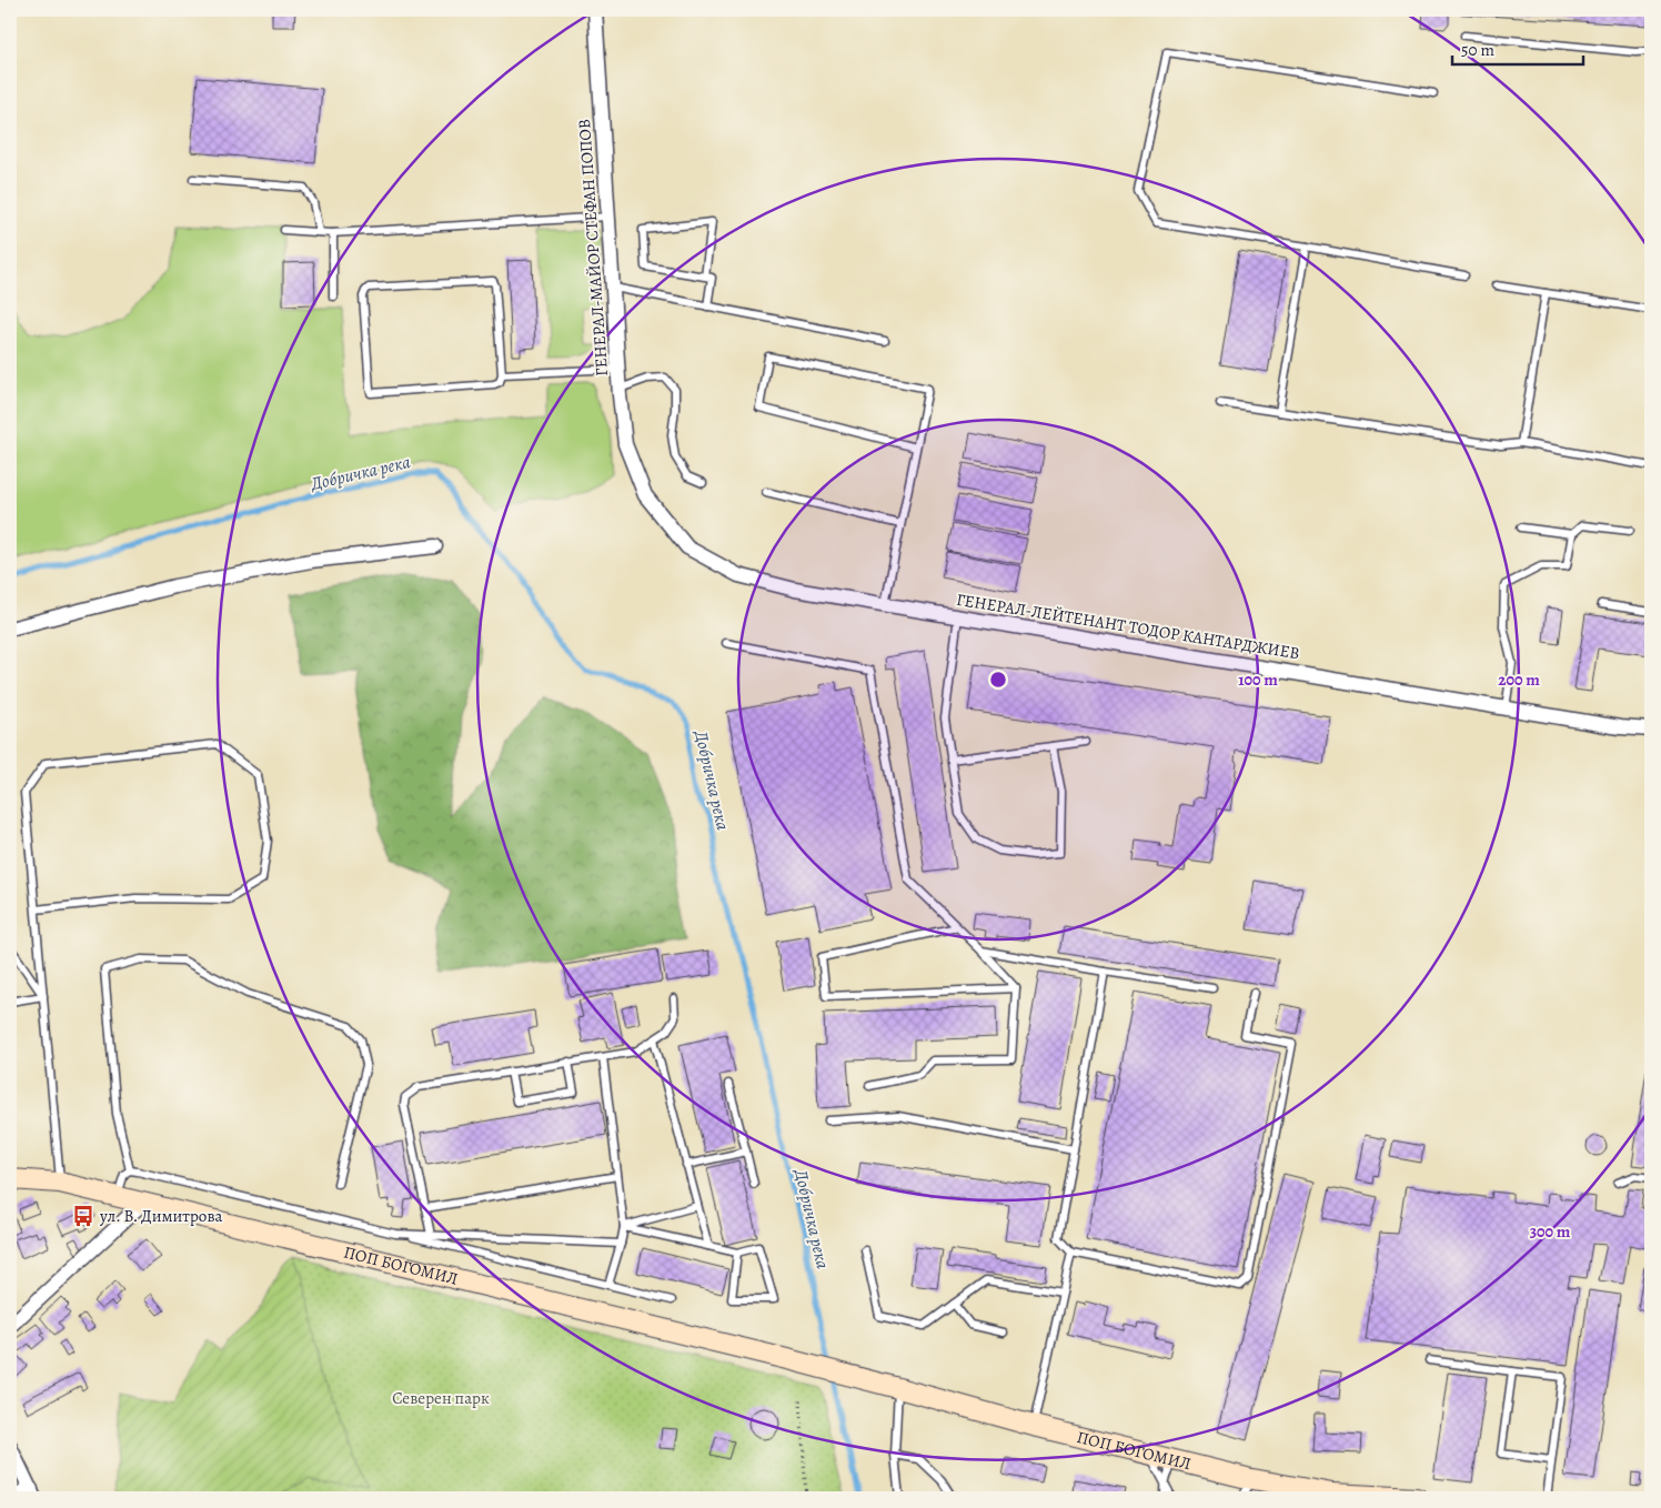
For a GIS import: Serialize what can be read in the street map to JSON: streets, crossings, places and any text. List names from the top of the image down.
{
  "streets": {
    "street": ["ГЕНЕРАЛ-МАЙОР СТЕФАН ПОПОВ", "ГЕНЕРАЛ-ЛЕЙТЕНАНТ ТОДОР КАНТАРДЖИЕВ", "ПОП БОГОМИЛ"]
  },
  "crossings": [
    ["ГЕНЕРАЛ-МАЙОР СТЕФАН ПОПОВ", "ГЕНЕРАЛ-ЛЕЙТЕНАНТ ТОДОР КАНТАРДЖИЕВ"]
  ],
  "water": ["Добричка река"],
  "parks": ["Северен парк"],
  "places": {
    "bus stop": ["ул. В. Димитрова"]
  },
  "scale_bar": "50 m",
  "rings": ["100 m", "200 m", "300 m"]
}
